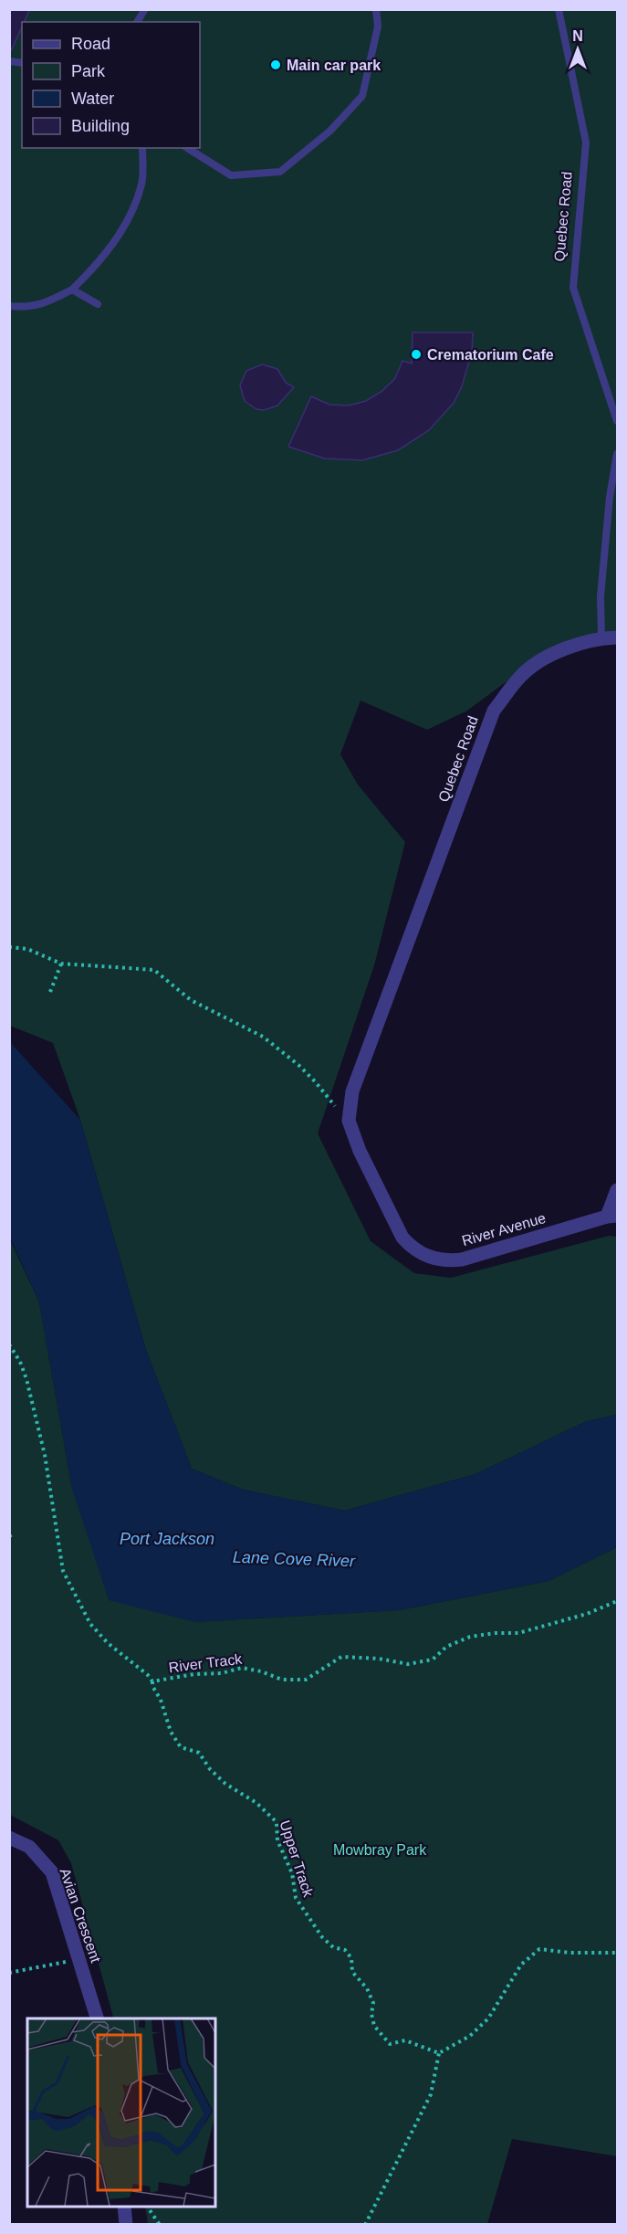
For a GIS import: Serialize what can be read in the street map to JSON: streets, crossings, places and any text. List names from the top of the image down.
{
  "streets": {
    "street": ["Quebec Road", "River Avenue", "Avian Crescent"],
    "path": ["River Track", "Upper Track"]
  },
  "crossings": [
    ["Quebec Road", "River Avenue"],
    ["River Track", "Upper Track"]
  ],
  "water": ["Port Jackson", "Lane Cove River"],
  "parks": ["Mowbray Park"],
  "places": ["Main car park", "Crematorium Cafe"],
  "legend": [
    "Road",
    "Park",
    "Water",
    "Building"
  ],
  "north": "top"
}
